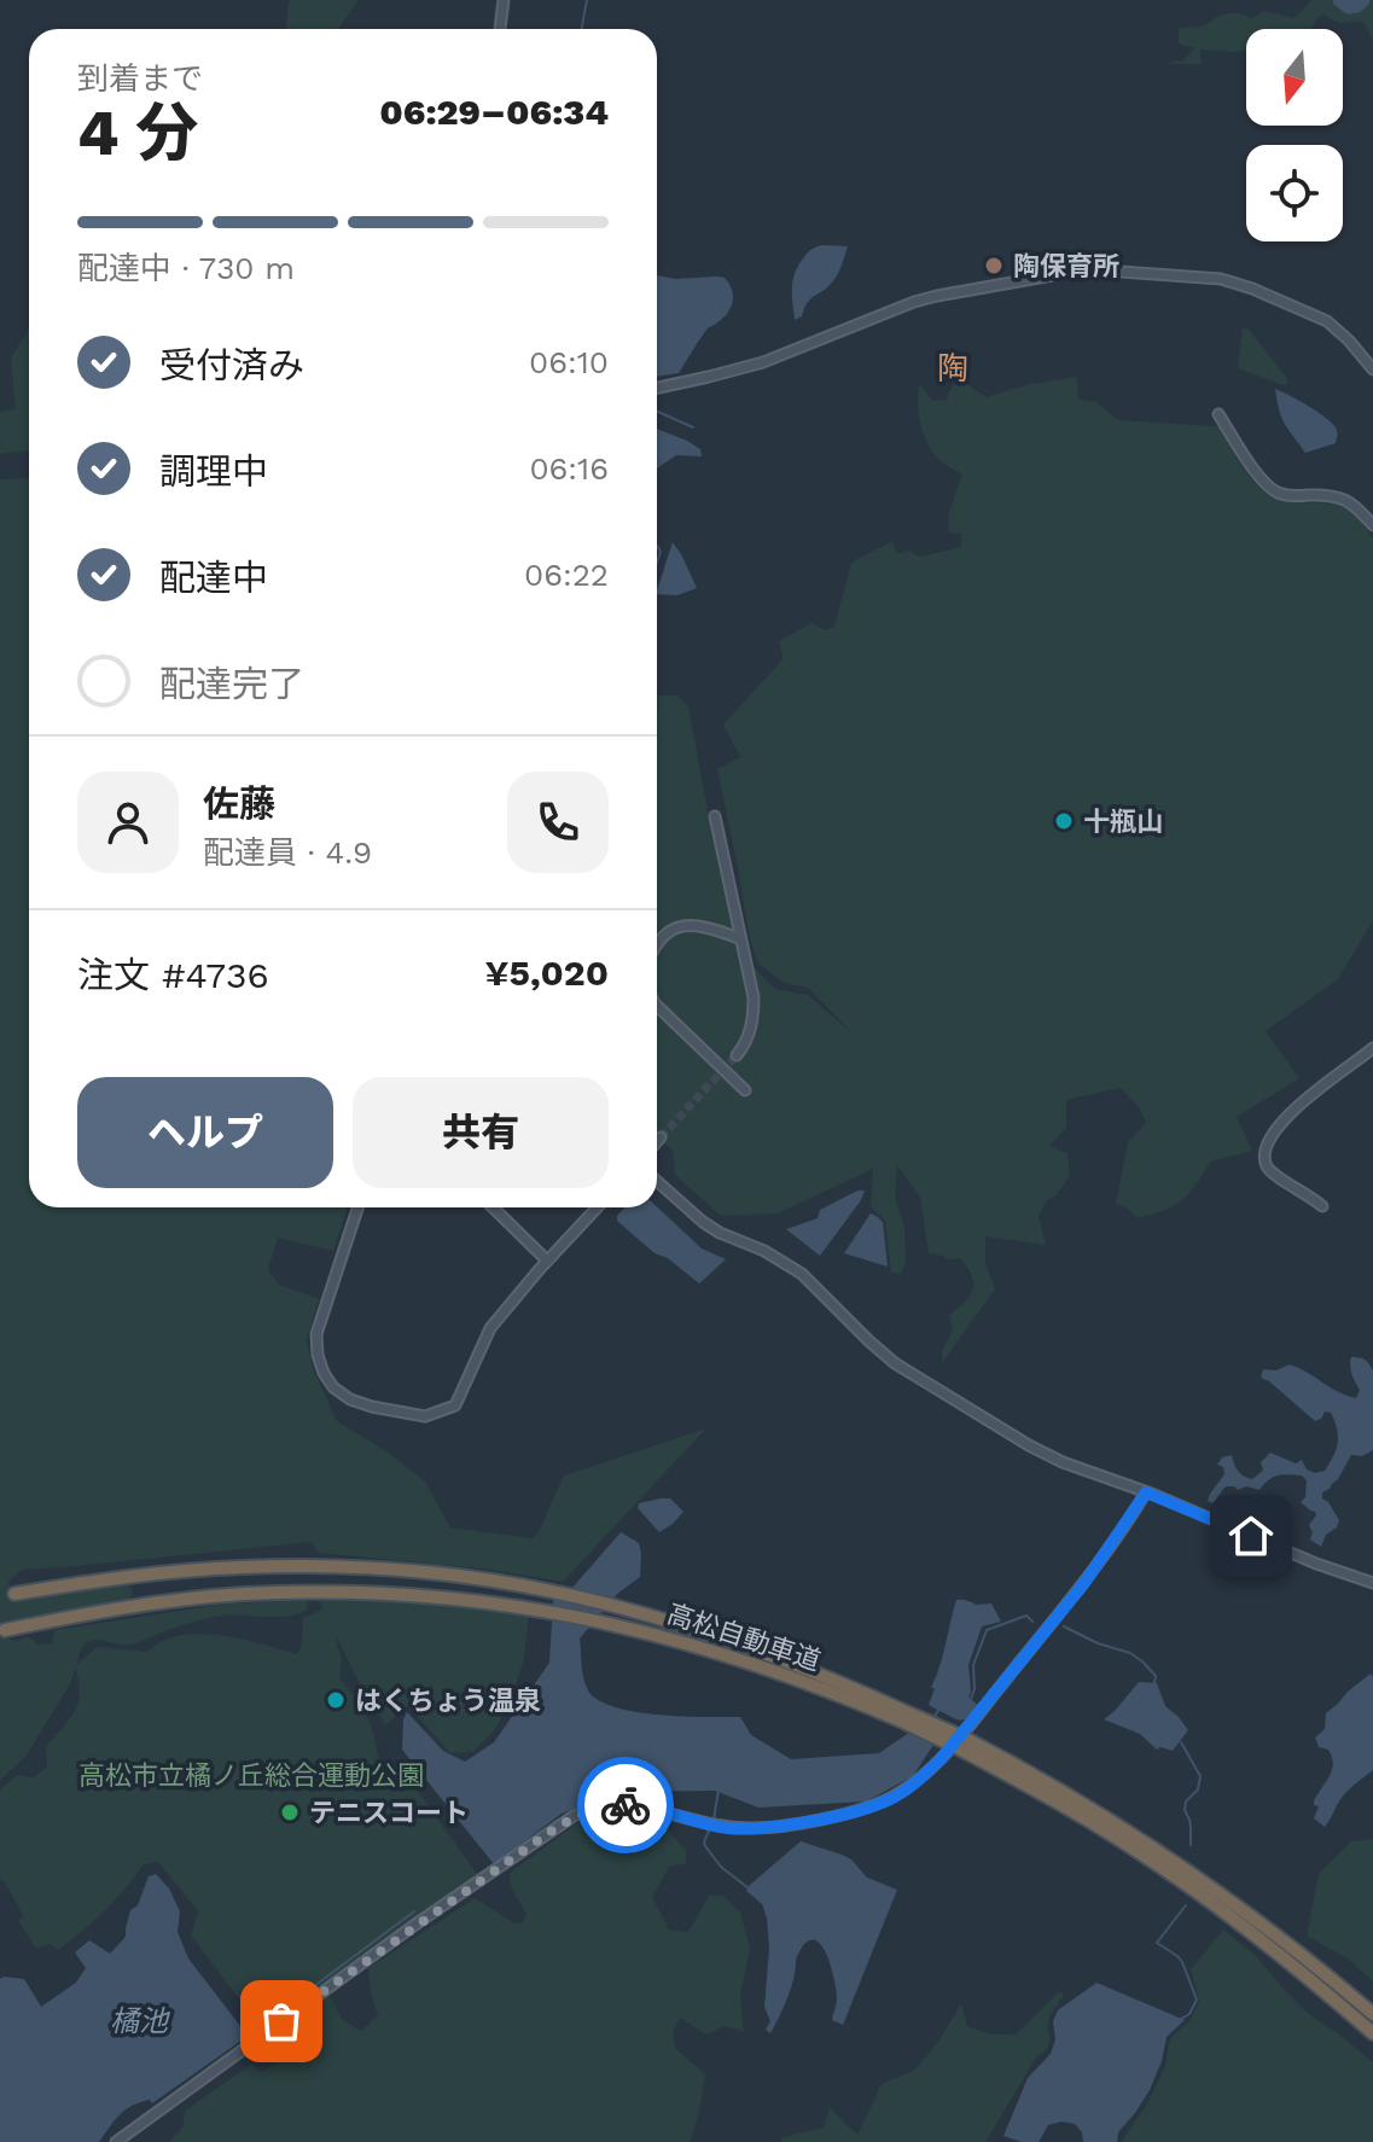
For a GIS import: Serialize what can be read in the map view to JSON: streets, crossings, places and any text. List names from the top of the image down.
{
  "streets": {
    "highway": ["高松自動車道"]
  },
  "districts": ["陶"],
  "water": ["橘池"],
  "parks": ["高松市立橘ノ丘総合運動公園"],
  "places": [
    "陶保育所",
    "十瓶山",
    "はくちょう温泉",
    "テニスコート"
  ],
  "north": "bottom",
  "page": {
    "heading": ["4 分", "到着まで", "06:29–06:34"],
    "panel": [
      "佐藤",
      "配達員 · 4.9",
      "注文 #4736",
      "¥5,020"
    ],
    "bar": "配達中 · 730 m",
    "list": [
      ["受付済み", "06:10"],
      ["調理中", "06:16"],
      ["配達中", "06:22"],
      "配達完了"
    ],
    "buttons": ["ヘルプ", "共有"]
  }
}
